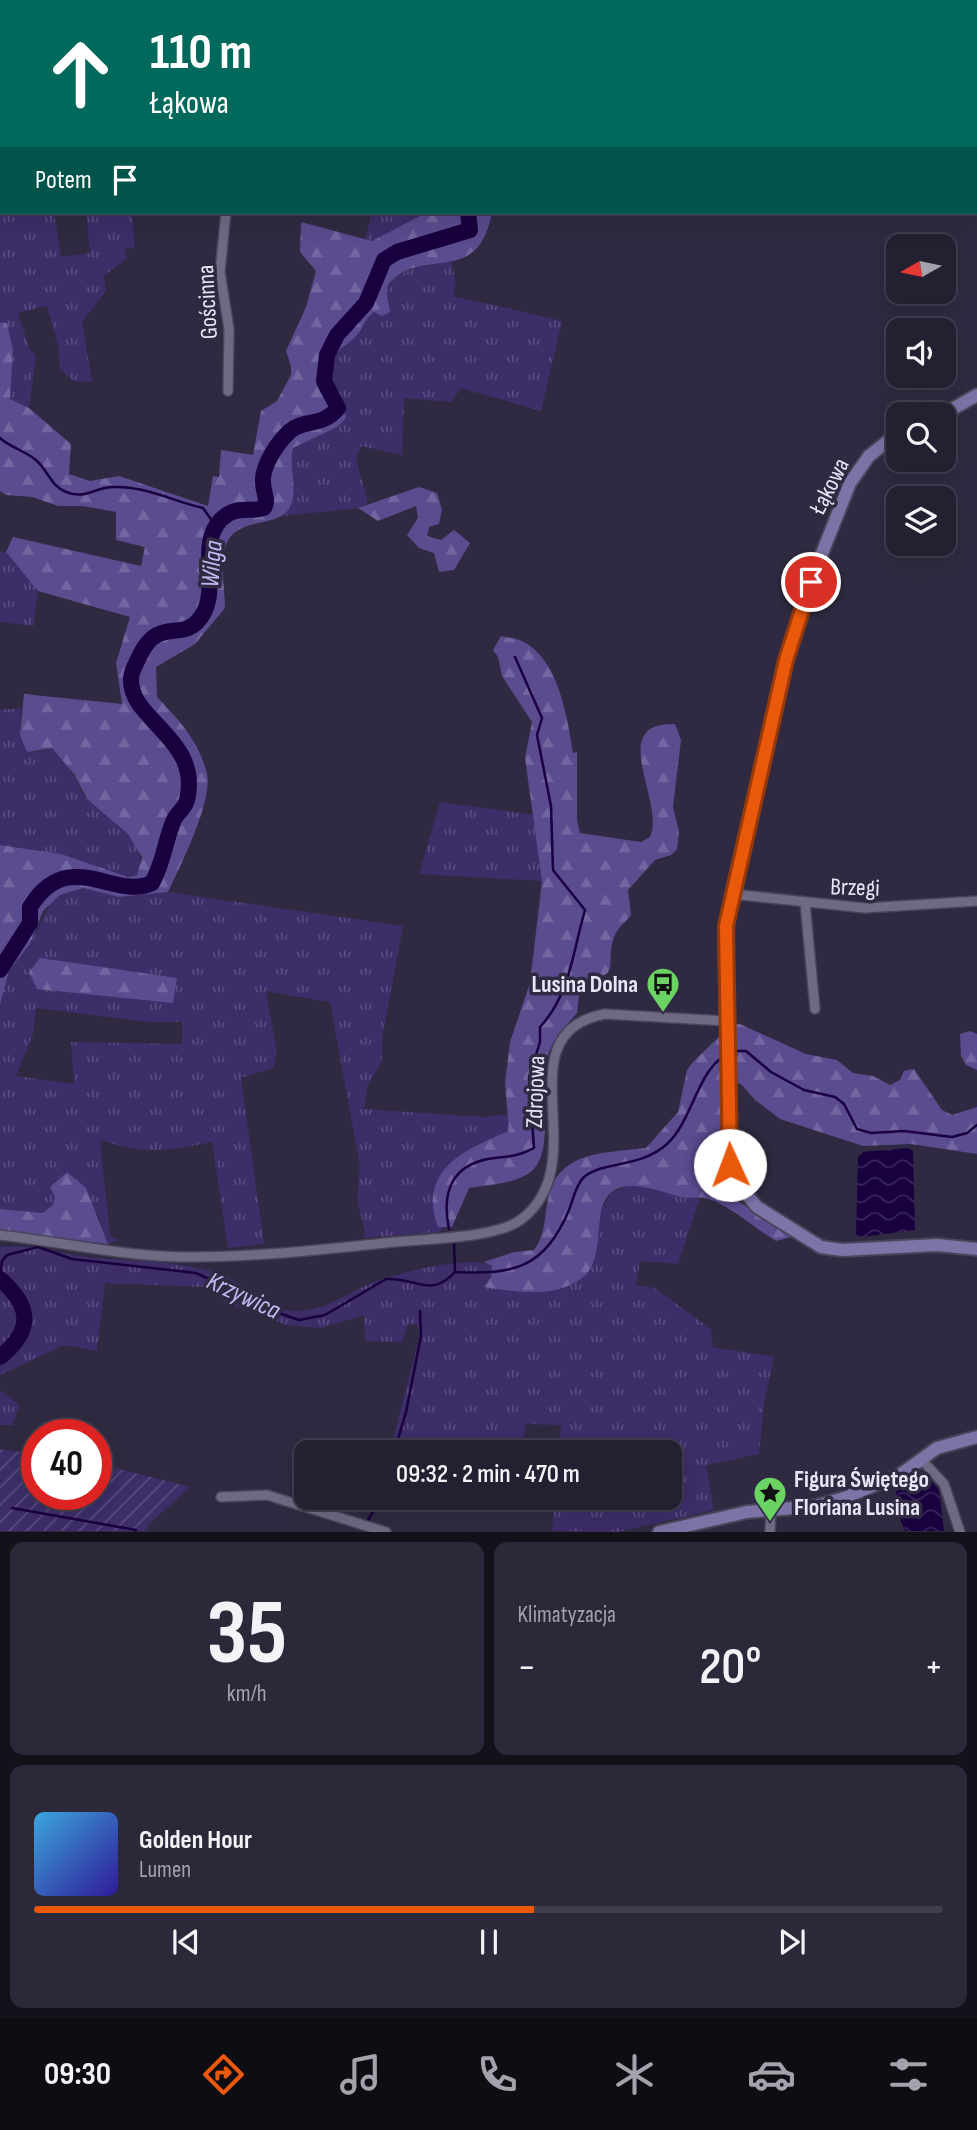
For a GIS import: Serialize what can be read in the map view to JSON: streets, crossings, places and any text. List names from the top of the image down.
{
  "streets": {
    "street": [
      "Gościnna",
      "Łąkowa",
      "Brzegi",
      "Zdrojowa"
    ]
  },
  "crossings": [
    ["Łąkowa", "Brzegi"],
    ["Łąkowa", "Zdrojowa"]
  ],
  "water": ["Wilga", "Krzywica"],
  "places": {
    "bus stop": ["Lusina Dolna"],
    "place": ["Figura Świętego Floriana Lusina"]
  },
  "north": "left",
  "page": {
    "turn": ["110 m", "Łąkowa"],
    "then": "Potem",
    "limit": "40",
    "trip": "09:32 · 2 min · 470 m",
    "tile": [
      ["35", "km/h"],
      "Klimatyzacja"
    ],
    "heat": ["−", "20°", "+"],
    "song": ["Golden Hour", "Lumen"],
    "tabs": "09:30"
  }
}
